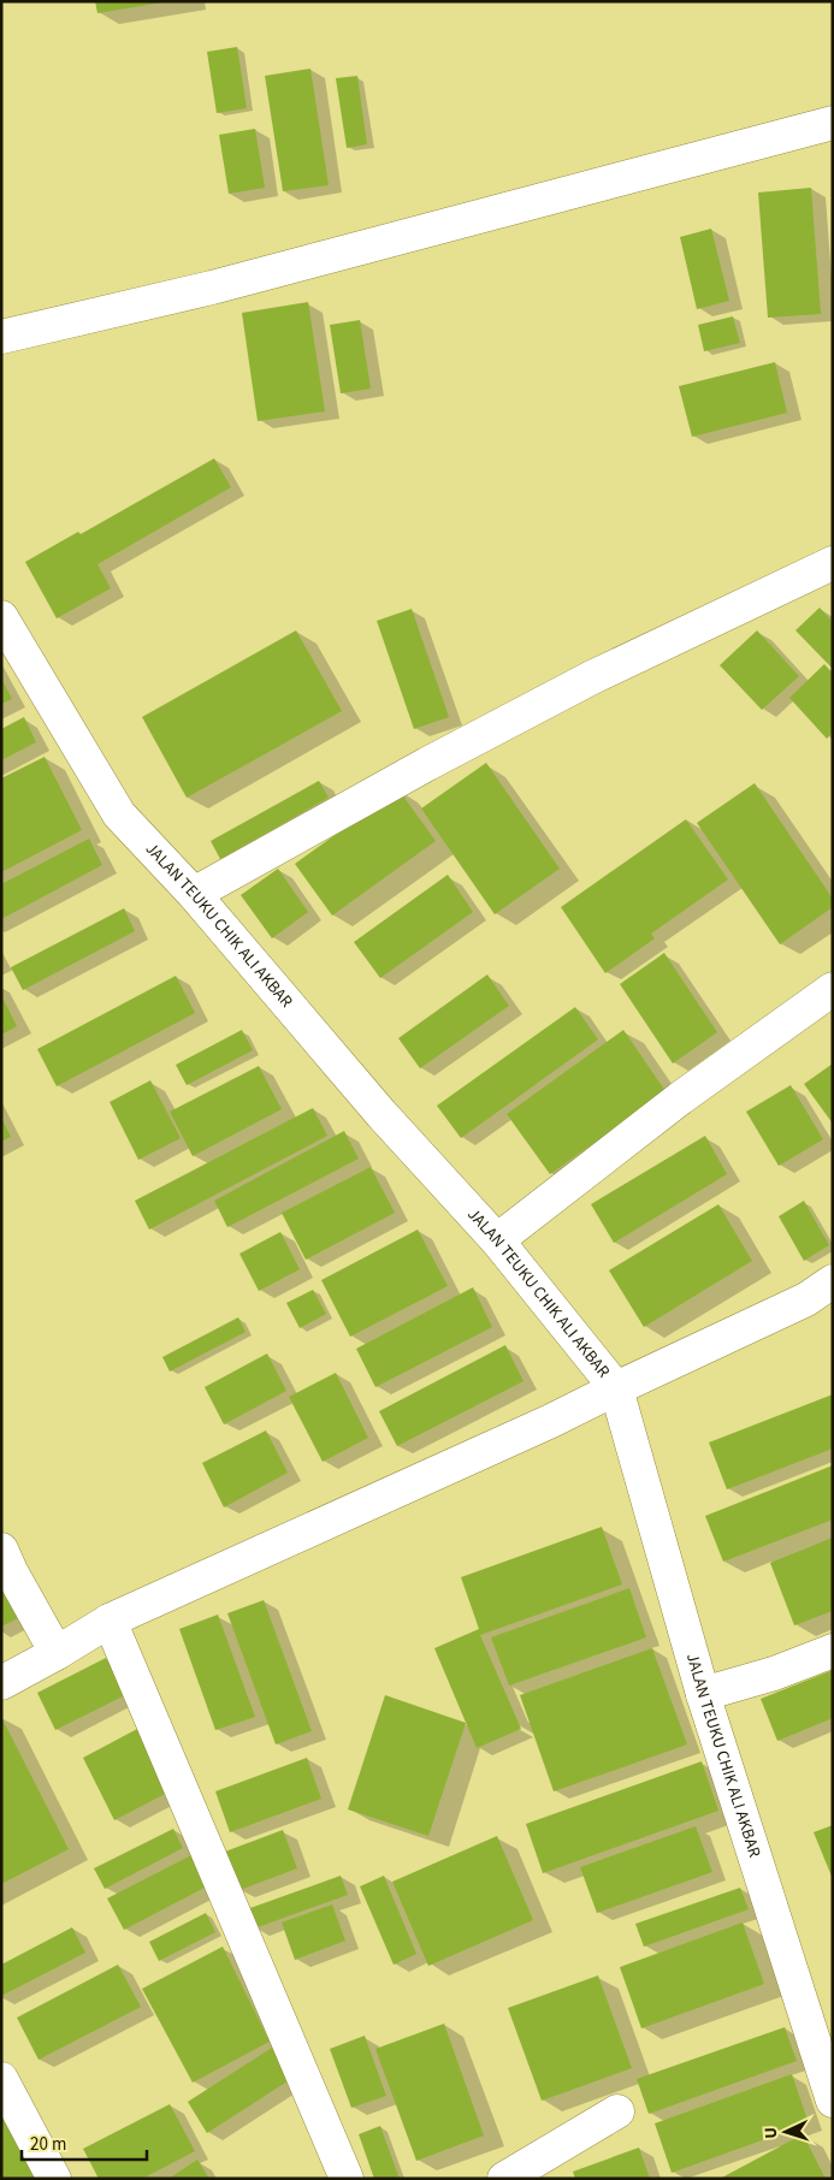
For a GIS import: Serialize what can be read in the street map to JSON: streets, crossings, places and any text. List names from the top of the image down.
{
  "streets": {
    "street": ["JALAN TEUKU CHIK ALI AKBAR"]
  },
  "scale_bar": "20 m",
  "north": "left"
}
